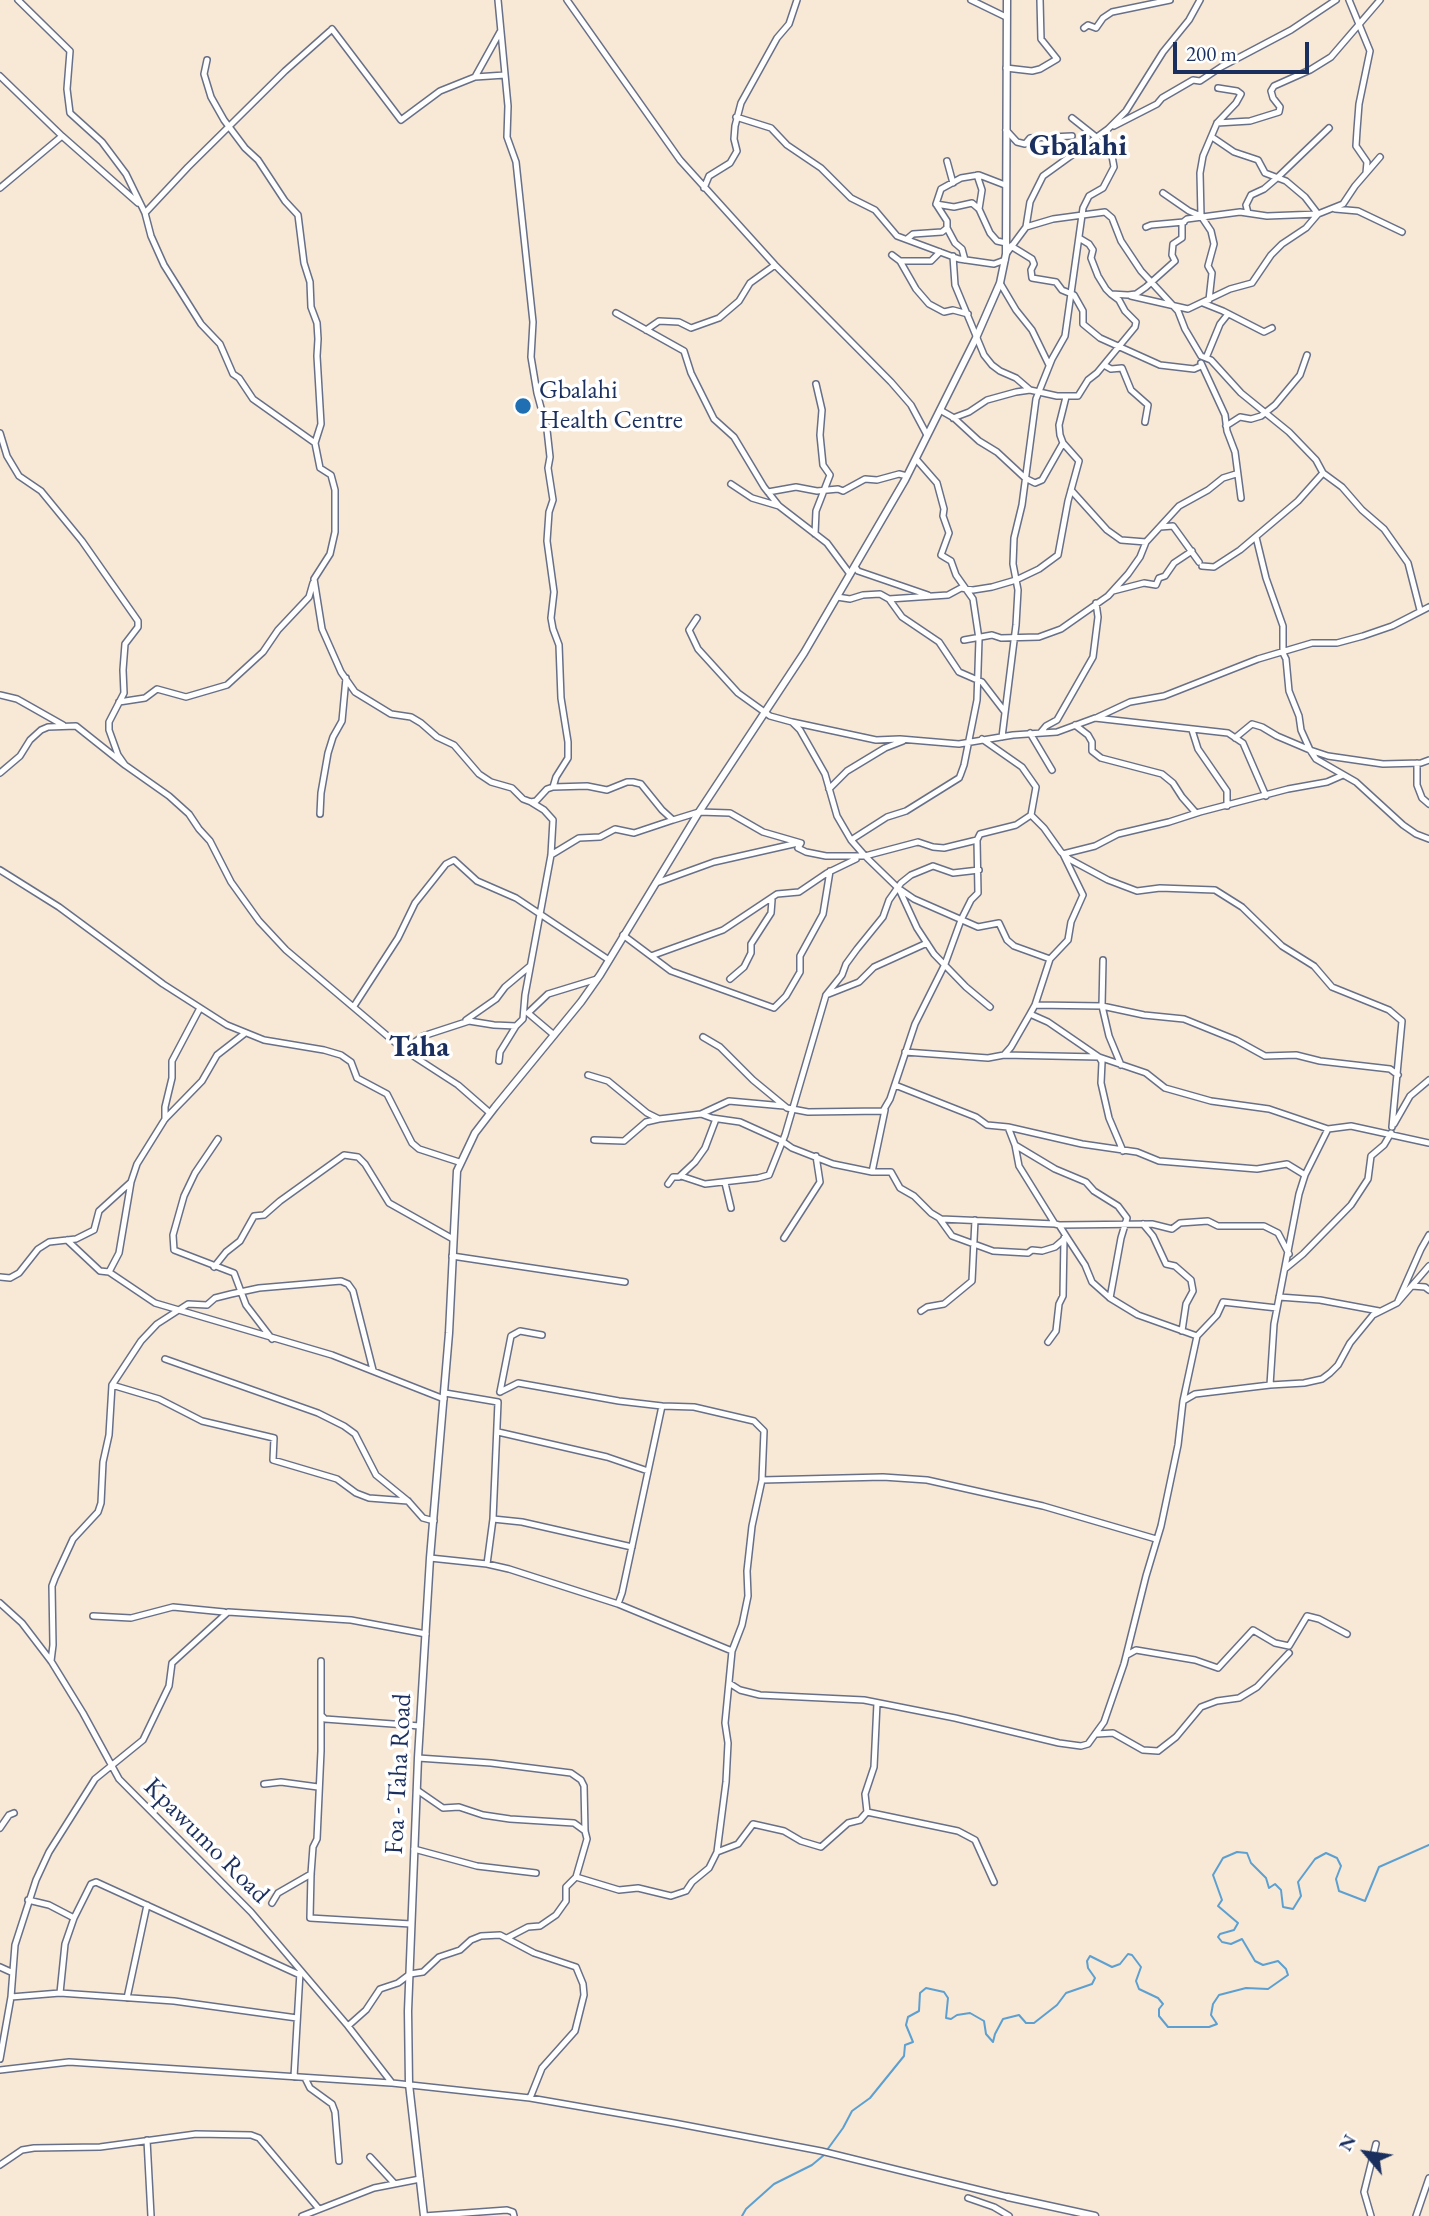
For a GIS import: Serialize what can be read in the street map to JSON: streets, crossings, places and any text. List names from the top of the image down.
{
  "streets": {
    "street": ["Foa - Taha Road", "Kpawumo Road"]
  },
  "districts": ["Gbalahi", "Taha"],
  "places": ["Gbalahi Health Centre"],
  "scale_bar": "200 m",
  "north": "top left"
}
